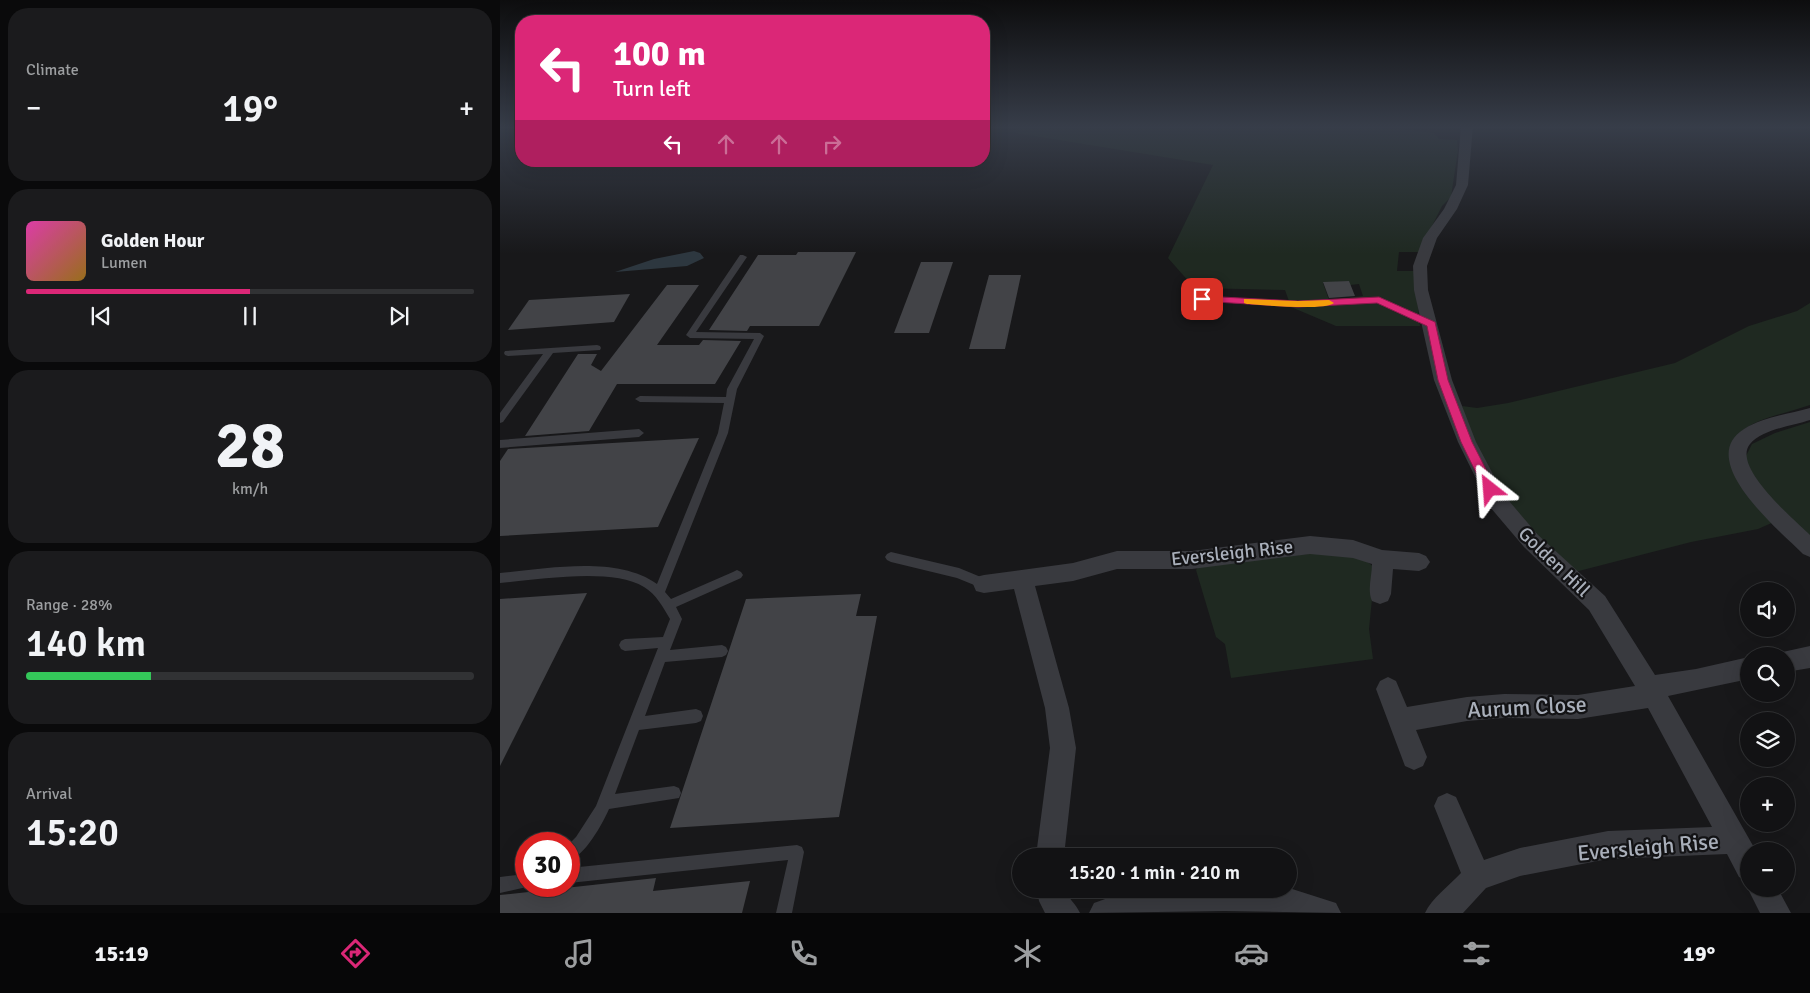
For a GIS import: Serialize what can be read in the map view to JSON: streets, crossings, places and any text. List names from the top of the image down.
{
  "streets": {
    "street": ["Eversleigh Rise", "Golden Hill", "Aurum Close"]
  },
  "crossings": [
    ["Eversleigh Rise", "Golden Hill"],
    ["Golden Hill", "Aurum Close"]
  ],
  "page": {
    "tile": [
      "Climate",
      ["28", "km/h"],
      ["Range · 28%", "140 km"],
      ["Arrival", "15:20"]
    ],
    "turn": ["100 m", "Turn left"],
    "heat": ["−", "19°", "+"],
    "song": ["Golden Hour", "Lumen"],
    "map_buttons": ["+", "−"],
    "limit": "30",
    "trip": "15:20 · 1 min · 210 m",
    "tabs": ["15:19", "19°"]
  }
}
